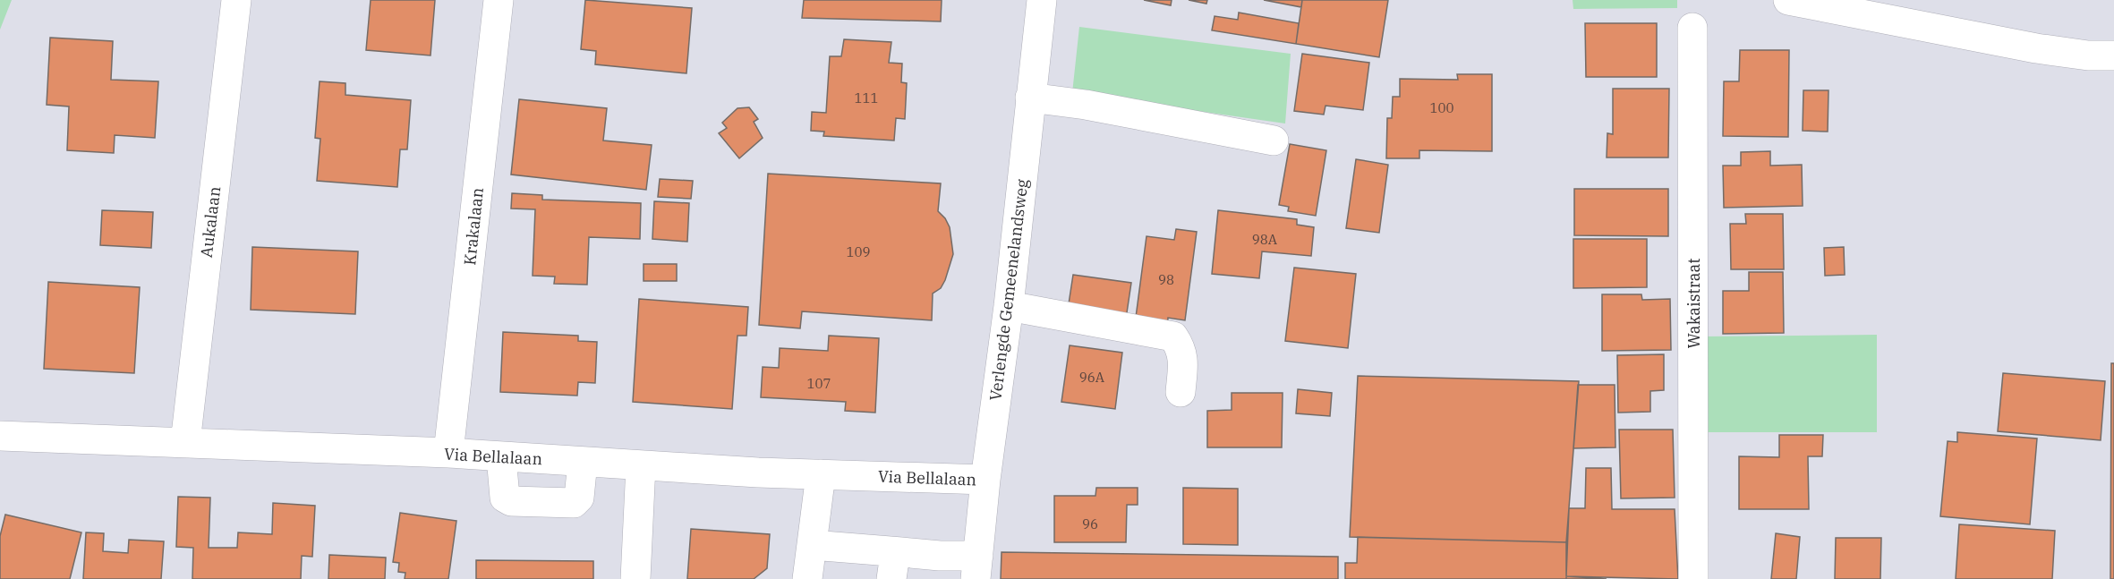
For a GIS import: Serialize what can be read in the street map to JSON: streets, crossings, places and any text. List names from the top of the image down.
{
  "streets": {
    "street": [
      "Aukalaan",
      "Krakalaan",
      "Verlengde Gemeenelandsweg",
      "Wakaistraat",
      "Via Bellalaan"
    ]
  },
  "crossings": [
    ["Aukalaan", "Via Bellalaan"],
    ["Krakalaan", "Via Bellalaan"],
    ["Verlengde Gemeenelandsweg", "Via Bellalaan"]
  ],
  "house_numbers": [
    "111",
    "100",
    "98A",
    "109",
    "98",
    "96A",
    "107",
    "96"
  ]
}
